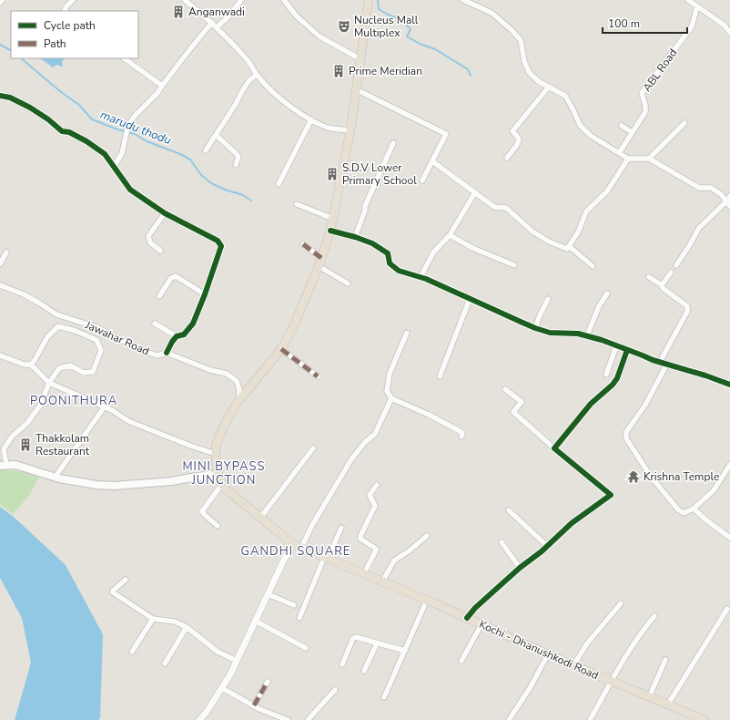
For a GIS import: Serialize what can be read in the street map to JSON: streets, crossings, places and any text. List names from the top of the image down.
{
  "streets": {
    "highway": ["Kochi - Dhanushkodi Road"],
    "street": ["ABL Road", "Jawahar Road"]
  },
  "crossings": [
    ["Jawahar Road", "Kochi - Dhanushkodi Road"]
  ],
  "districts": ["POONITHURA", "MINI BYPASS JUNCTION", "GANDHI SQUARE"],
  "water": ["marudu thodu"],
  "places": {
    "building": [
      "Anganwadi",
      "Prime Meridian",
      "S.D.V Lower Primary School",
      "Thakkolam Restaurant"
    ],
    "theatre": ["Nucleus Mall Multiplex"],
    "temple": ["Krishna Temple"]
  },
  "legend": ["Cycle path", "Path"],
  "scale_bar": "100 m"
}
